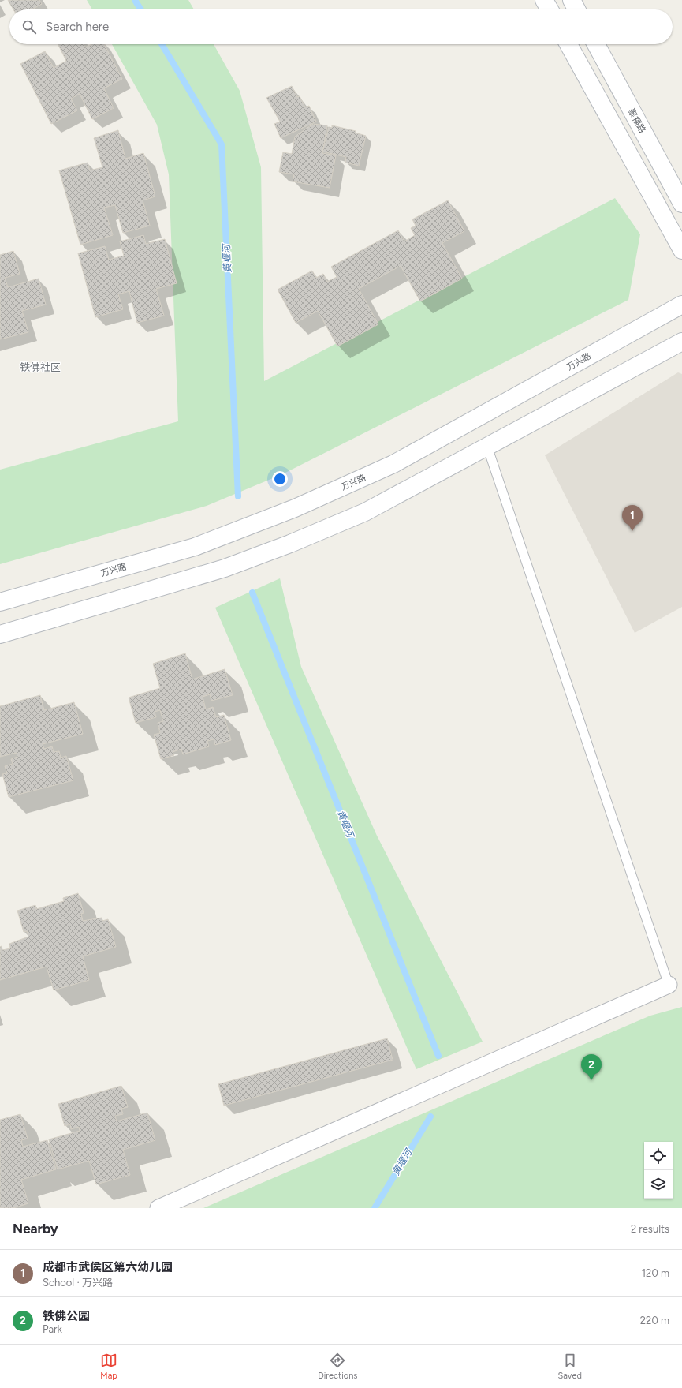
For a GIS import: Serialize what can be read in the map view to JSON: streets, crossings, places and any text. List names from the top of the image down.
{
  "streets": {
    "main road": ["聚福路", "万兴路"]
  },
  "districts": ["铁佛社区"],
  "water": ["黄堰河"],
  "page": {
    "search": "Search here",
    "pins": ["1", "2"],
    "heading": ["Nearby", "2 results"],
    "list": [
      {
        "mark": "1",
        "name": "成都市武侯区第六幼儿园",
        "note": "School · 万兴路",
        "value": "120 m"
      },
      {
        "mark": "2",
        "name": "铁佛公园",
        "note": "Park",
        "value": "220 m"
      }
    ],
    "nav": ["Map", "Directions", "Saved"]
  }
}
